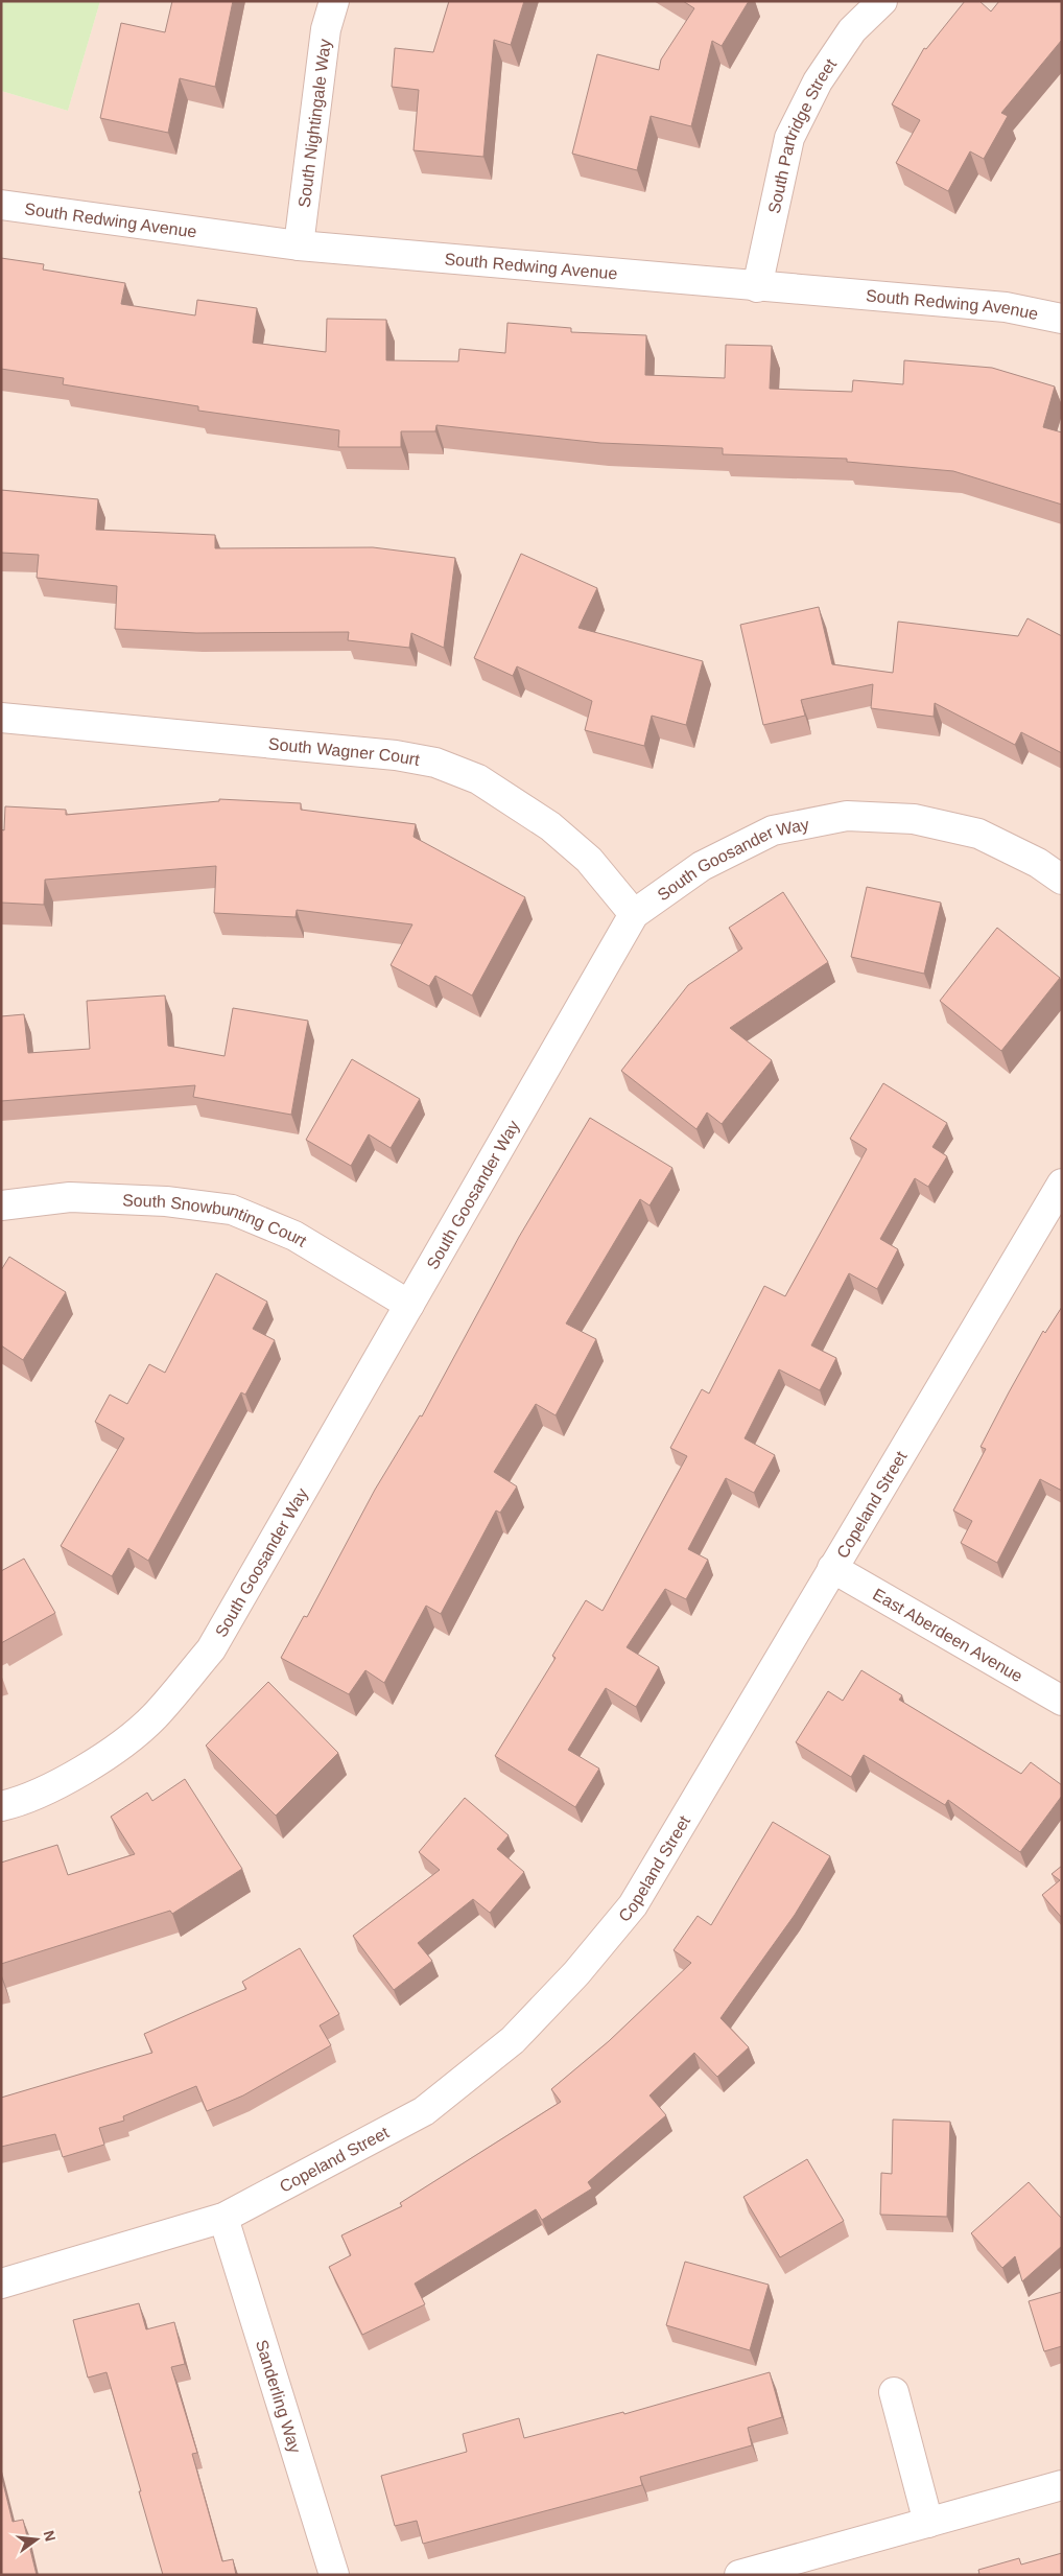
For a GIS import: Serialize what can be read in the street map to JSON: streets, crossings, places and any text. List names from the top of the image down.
{
  "streets": {
    "street": [
      "South Nightingale Way",
      "South Partridge Street",
      "South Redwing Avenue",
      "South Wagner Court",
      "South Goosander Way",
      "South Snowbunting Court",
      "Copeland Street",
      "East Aberdeen Avenue",
      "Sanderling Way"
    ]
  },
  "crossings": [
    ["South Nightingale Way", "South Redwing Avenue"],
    ["South Partridge Street", "South Redwing Avenue"],
    ["South Wagner Court", "South Goosander Way"],
    ["South Goosander Way", "South Snowbunting Court"],
    ["Copeland Street", "East Aberdeen Avenue"],
    ["Copeland Street", "Sanderling Way"]
  ],
  "north": "right"
}
